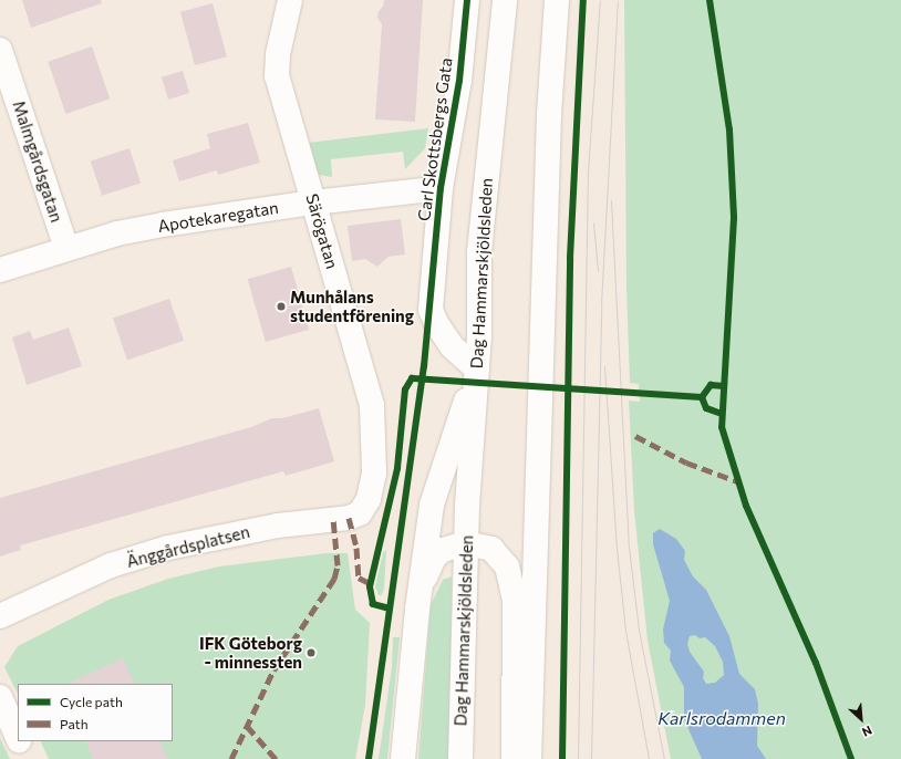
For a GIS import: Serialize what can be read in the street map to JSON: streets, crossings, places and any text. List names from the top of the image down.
{
  "streets": {
    "main road": [
      "Carl Skottsbergs Gata",
      "Malmgårdsgatan",
      "Apotekaregatan",
      "Särögatan",
      "Dag Hammarskjöldsleden",
      "Änggårdsplatsen"
    ]
  },
  "crossings": [
    ["Carl Skottsbergs Gata", "Apotekaregatan"],
    ["Carl Skottsbergs Gata", "Dag Hammarskjöldsleden"],
    ["Malmgårdsgatan", "Apotekaregatan"],
    ["Apotekaregatan", "Särögatan"],
    ["Särögatan", "Änggårdsplatsen"]
  ],
  "water": ["Karlsrodammen"],
  "places": ["Munhålans studentförening", "IFK Göteborg - minnessten"],
  "legend": ["Cycle path", "Path"],
  "north": "bottom right"
}
